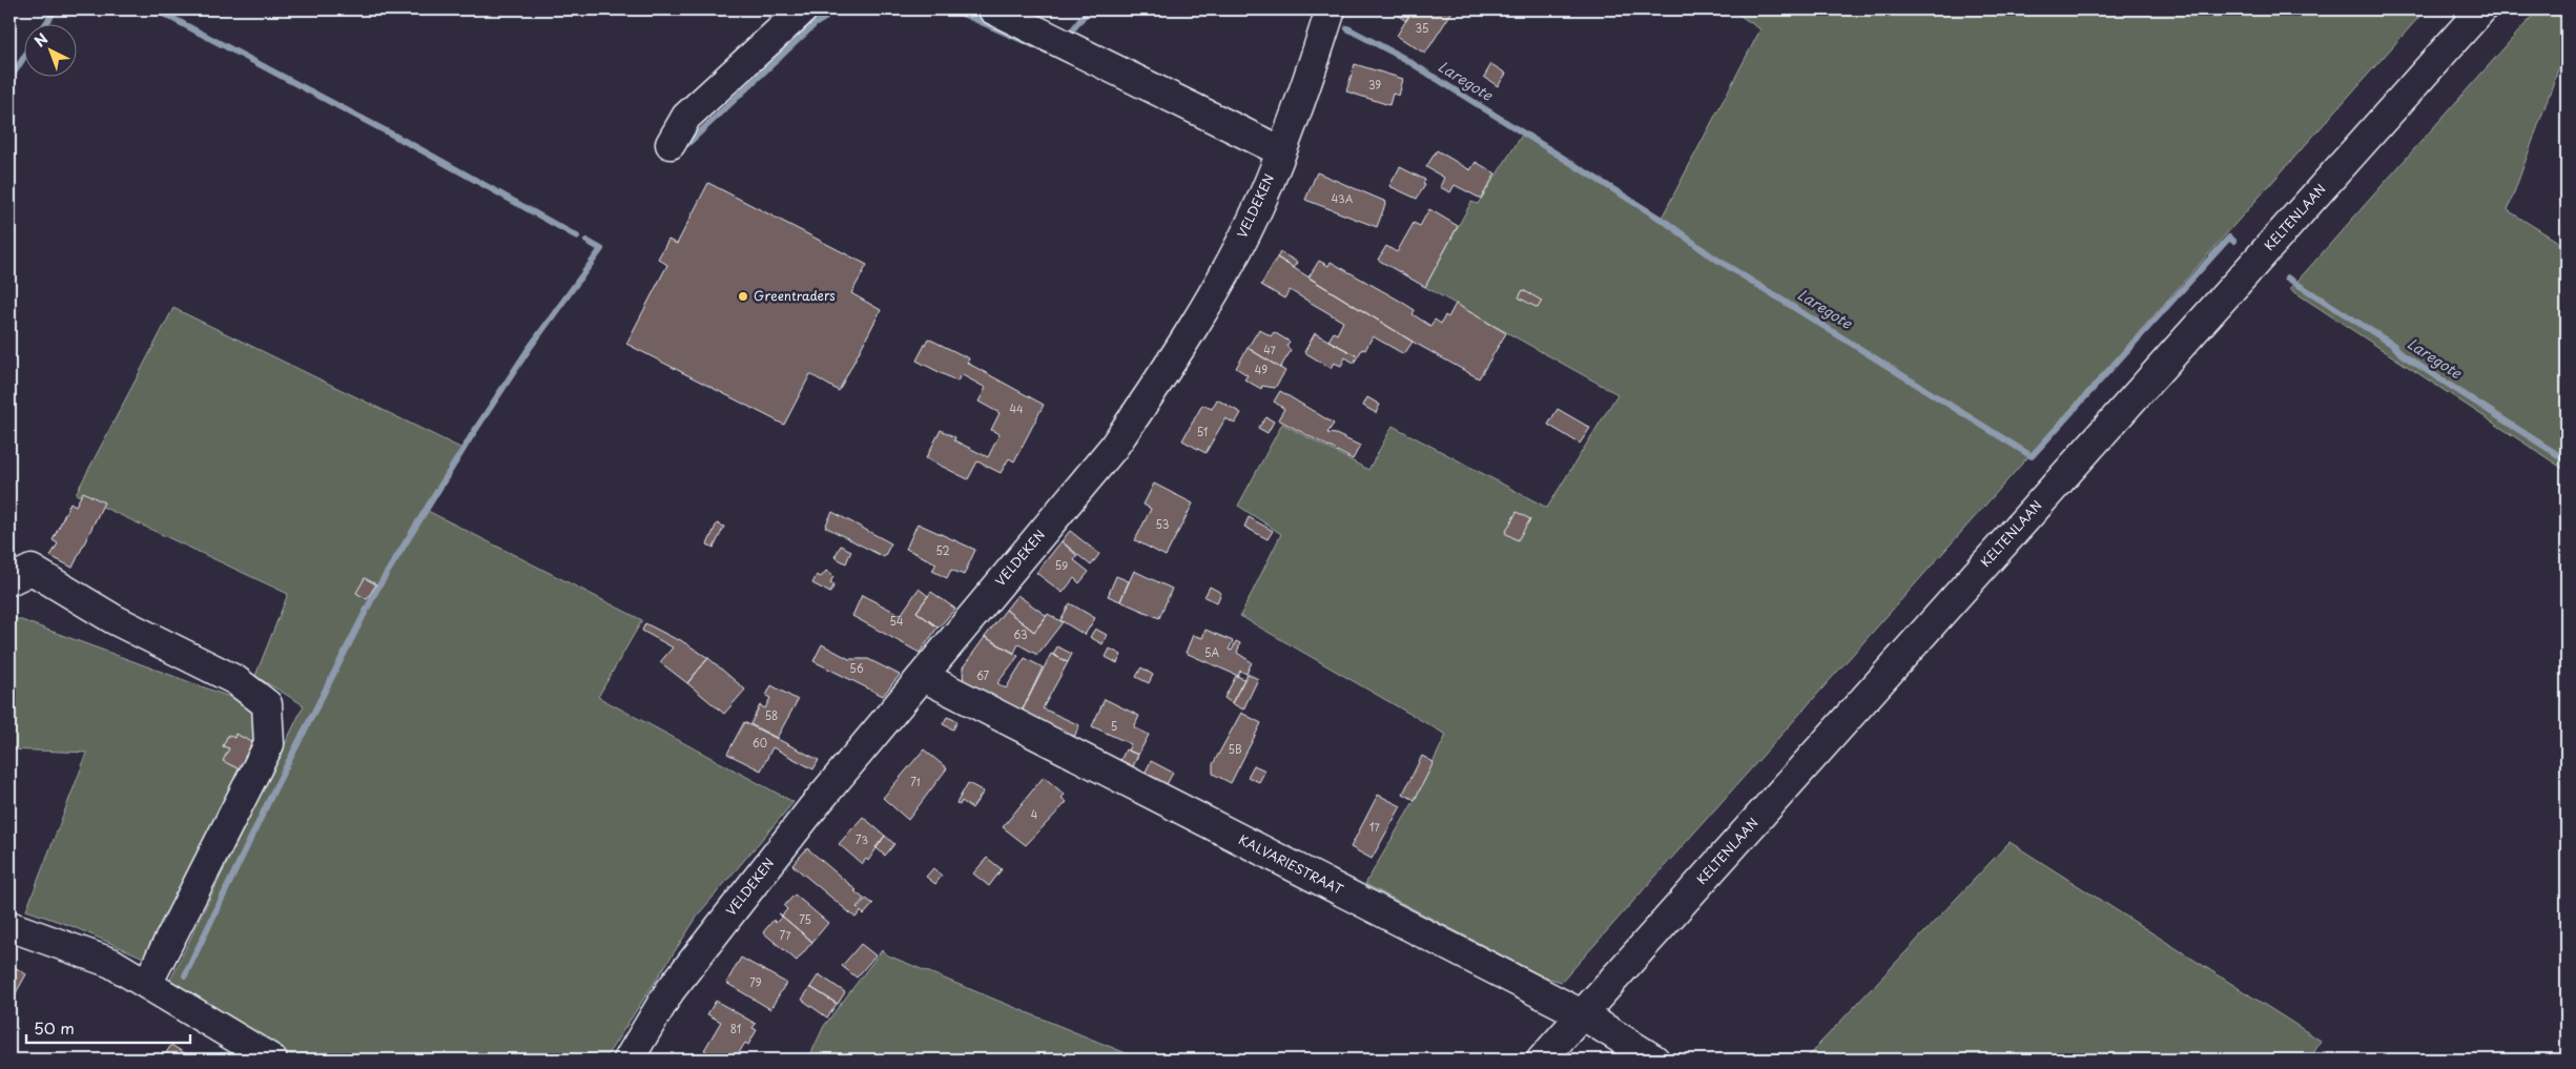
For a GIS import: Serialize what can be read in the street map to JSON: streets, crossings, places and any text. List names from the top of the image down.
{
  "streets": {
    "street": ["VELDEKEN", "KELTENLAAN", "KALVARIESTRAAT"]
  },
  "crossings": [
    ["VELDEKEN", "KALVARIESTRAAT"],
    ["KELTENLAAN", "KALVARIESTRAAT"]
  ],
  "water": ["Laregote"],
  "places": ["Greentraders"],
  "house_numbers": [
    "35",
    "39",
    "43A",
    "47",
    "49",
    "44",
    "51",
    "53",
    "52",
    "59",
    "54",
    "63",
    "5A",
    "56",
    "67",
    "58",
    "5",
    "60",
    "5B",
    "71",
    "4",
    "17",
    "73",
    "75",
    "77",
    "79",
    "81"
  ],
  "scale_bar": "50 m",
  "north": "top left"
}
